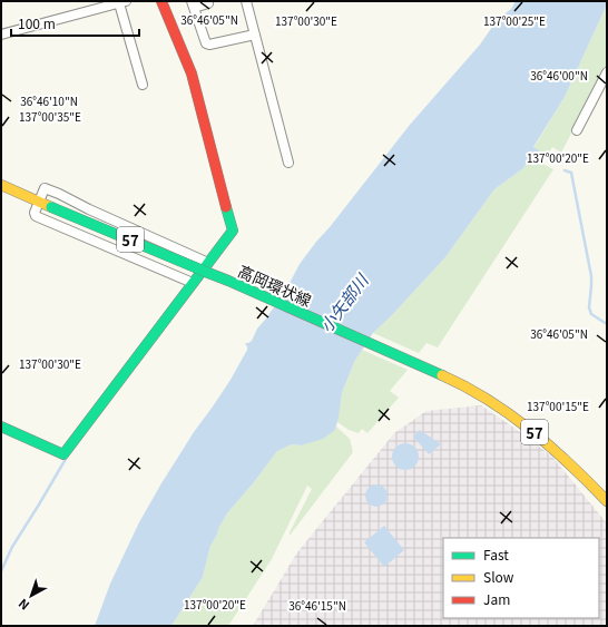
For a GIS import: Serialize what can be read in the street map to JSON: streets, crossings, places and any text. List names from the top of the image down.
{
  "streets": {
    "main road": ["57", "高岡環状線"]
  },
  "water": ["小矢部川"],
  "legend": ["Fast", "Slow", "Jam"],
  "scale_bar": "100 m",
  "north": "bottom left",
  "coordinates": [
    "36°46'05\"N",
    "137°00'30\"E",
    "137°00'25\"E",
    "36°46'00\"N",
    "36°46'10\"N",
    "137°00'35\"E",
    "137°00'20\"E",
    "137°00'15\"E",
    "36°46'15\"N"
  ]
}
